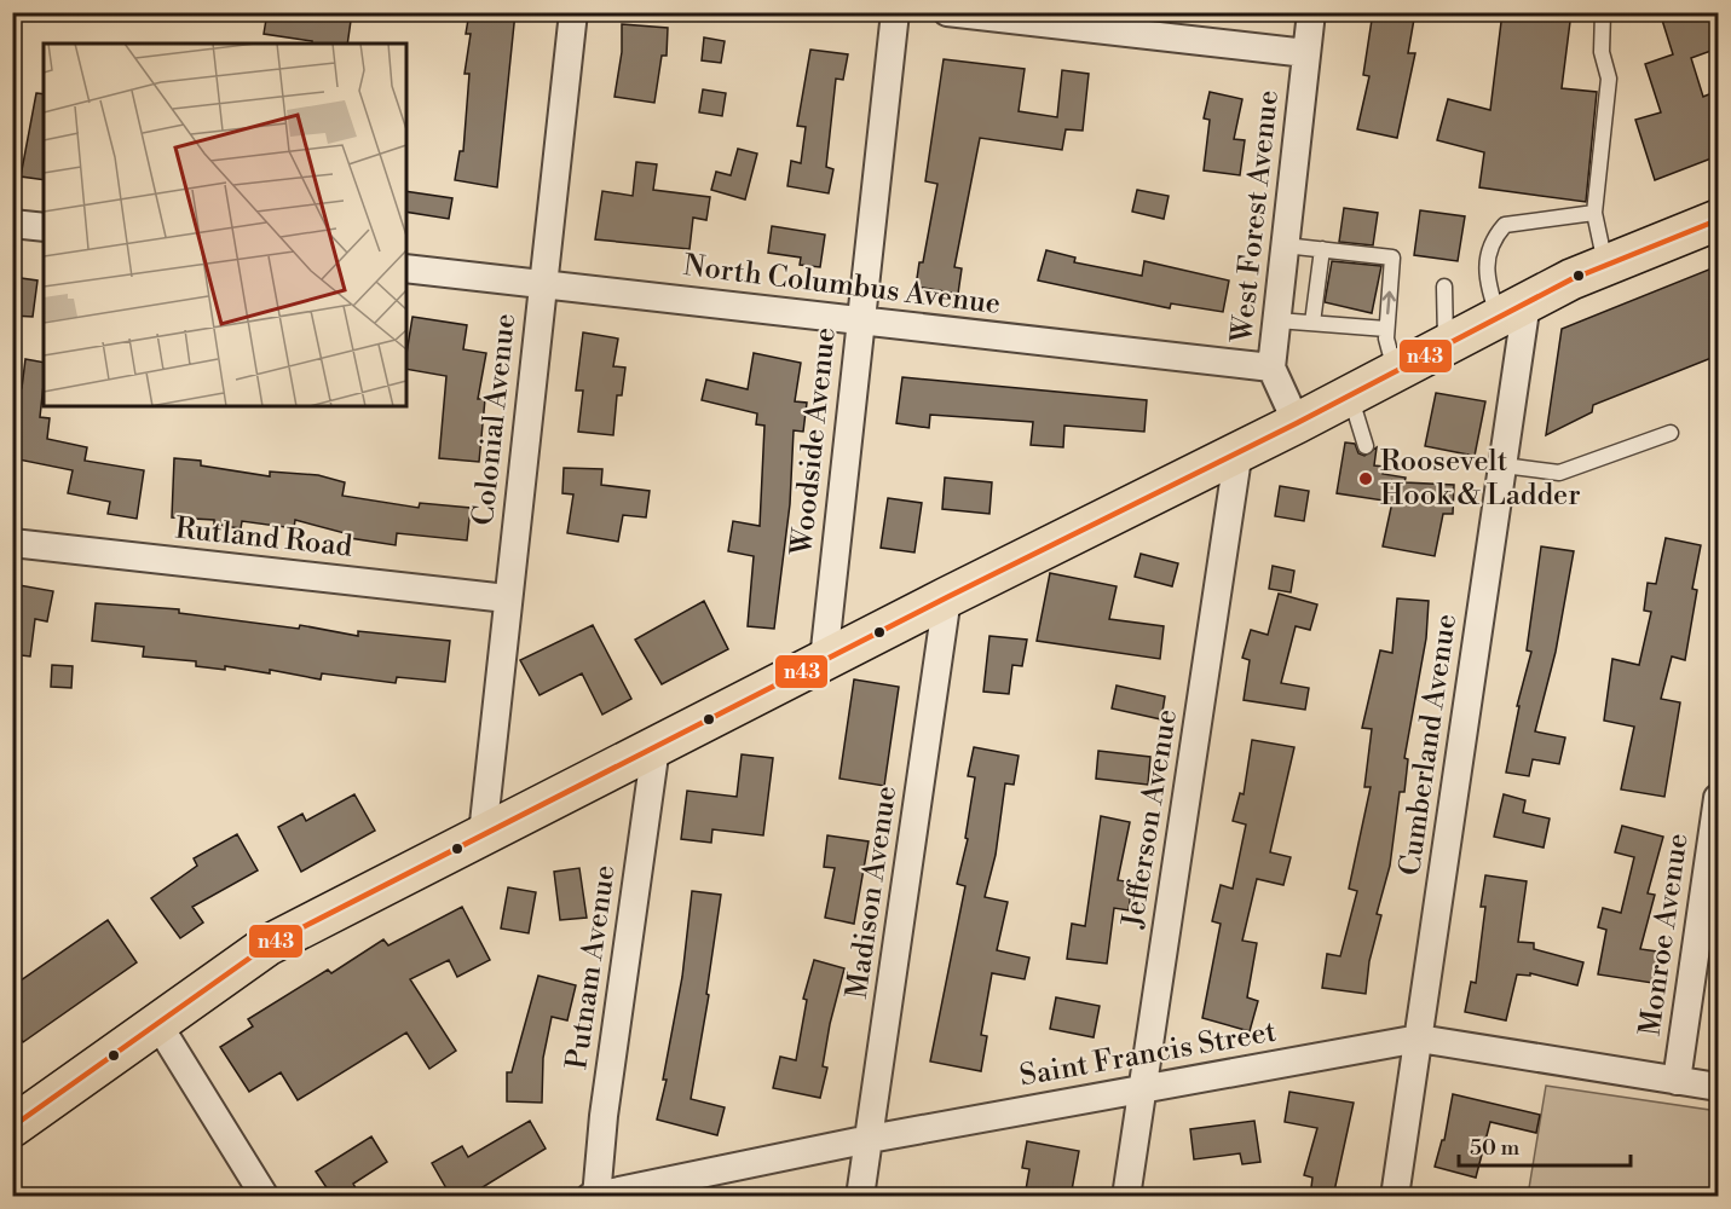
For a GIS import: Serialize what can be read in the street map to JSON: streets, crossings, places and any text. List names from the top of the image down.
{
  "streets": {
    "street": [
      "West Forest Avenue",
      "North Columbus Avenue",
      "Colonial Avenue",
      "Woodside Avenue",
      "Rutland Road",
      "Cumberland Avenue",
      "Jefferson Avenue",
      "Madison Avenue",
      "Monroe Avenue",
      "Putnam Avenue",
      "Saint Francis Street"
    ]
  },
  "crossings": [
    ["West Forest Avenue", "North Columbus Avenue"],
    ["North Columbus Avenue", "Colonial Avenue"],
    ["North Columbus Avenue", "Woodside Avenue"],
    ["Colonial Avenue", "Rutland Road"],
    ["Cumberland Avenue", "Saint Francis Street"],
    ["Jefferson Avenue", "Saint Francis Street"],
    ["Madison Avenue", "Saint Francis Street"],
    ["Monroe Avenue", "Saint Francis Street"],
    ["Putnam Avenue", "Saint Francis Street"]
  ],
  "places": ["Roosevelt Hook & Ladder"],
  "lines": ["transit line n43"],
  "scale_bar": "50 m"
}
